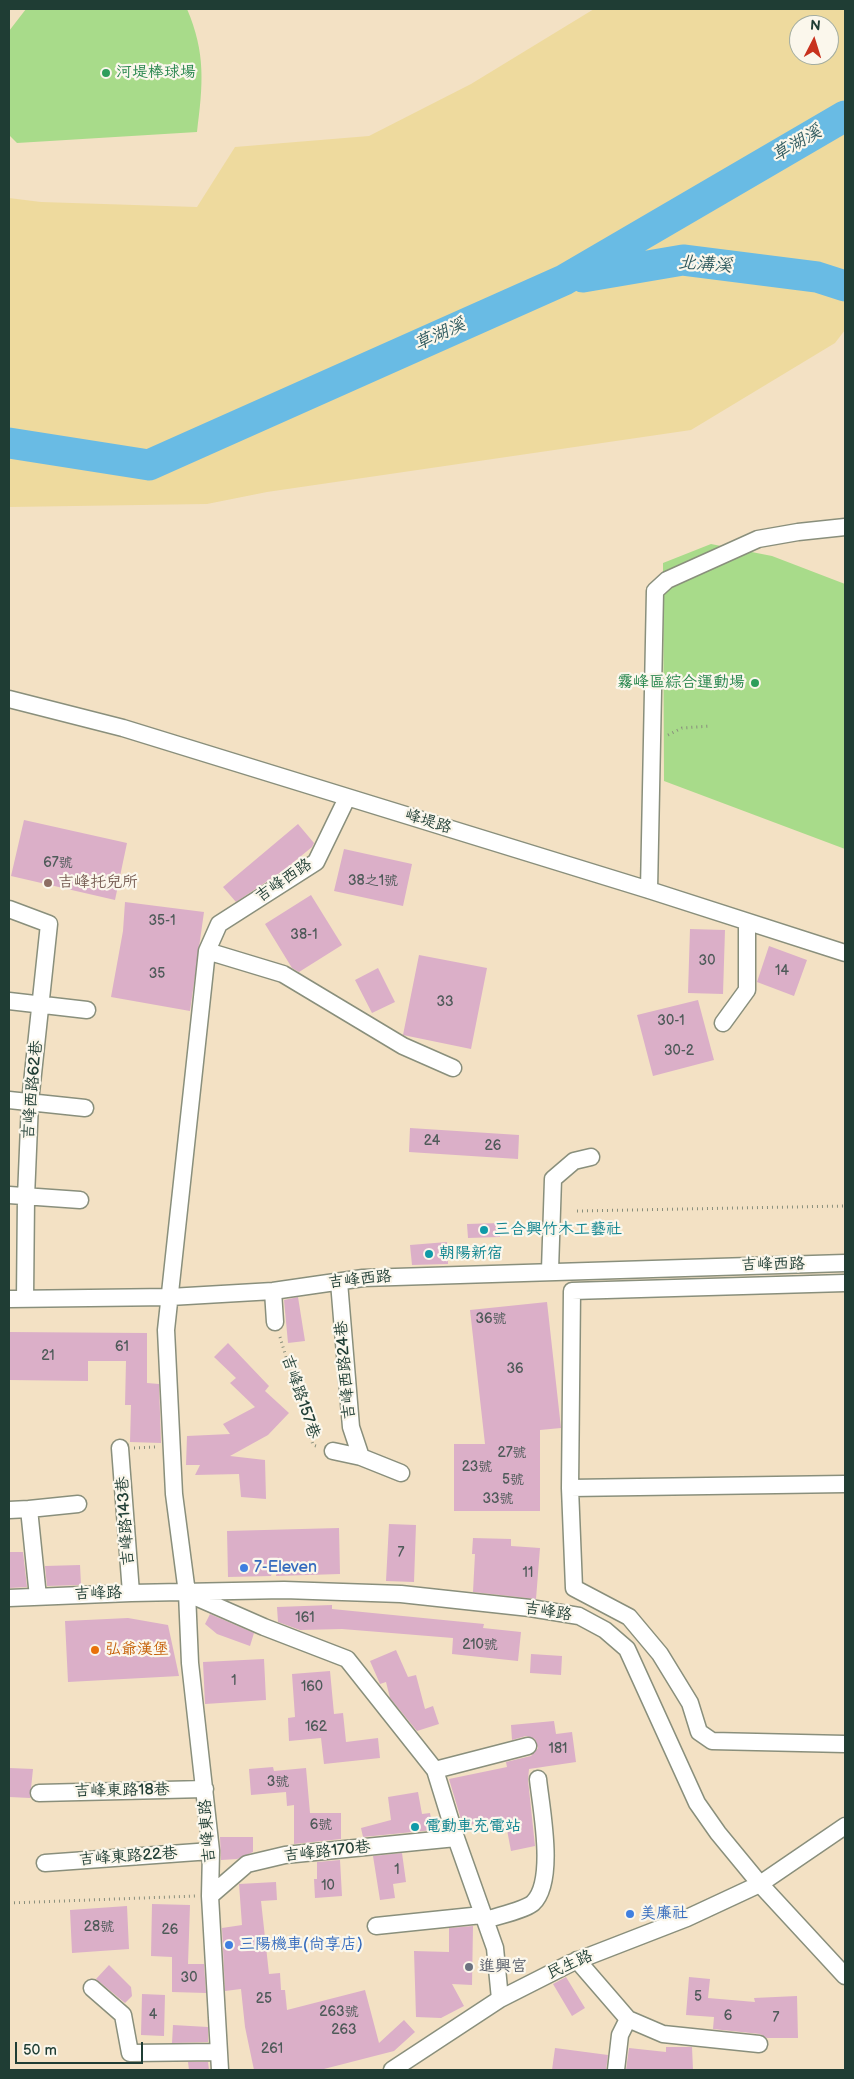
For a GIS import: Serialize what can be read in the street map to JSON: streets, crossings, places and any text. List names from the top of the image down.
{
  "streets": {
    "street": [
      "峰堤路",
      "吉峰西路",
      "吉峰西路62巷",
      "吉峰西路24巷",
      "吉峰路157巷",
      "吉峰路143巷",
      "吉峰路",
      "吉峰東路18巷",
      "吉峰東路",
      "吉峰路170巷",
      "吉峰東路22巷",
      "民生路"
    ]
  },
  "crossings": [
    ["峰堤路", "吉峰西路"],
    ["吉峰西路", "吉峰西路62巷"],
    ["吉峰西路", "吉峰西路24巷"],
    ["吉峰西路", "吉峰路"],
    ["吉峰西路", "吉峰東路"],
    ["吉峰西路24巷", "吉峰路157巷"],
    ["吉峰路143巷", "吉峰路"],
    ["吉峰路", "吉峰東路"],
    ["吉峰路", "吉峰路170巷"],
    ["吉峰路", "民生路"],
    ["吉峰東路18巷", "吉峰東路"],
    ["吉峰東路", "吉峰路170巷"],
    ["吉峰東路", "吉峰東路22巷"]
  ],
  "water": ["草湖溪", "北溝溪"],
  "places": [
    "河堤棒球場",
    "霧峰區綜合運動場",
    "吉峰托兒所",
    "三合興竹木工藝社",
    "朝陽新宿",
    "7-Eleven",
    "弘爺漢堡",
    "電動車充電站",
    "美廉社",
    "三陽機車(尚享店)",
    "進興宮"
  ],
  "house_numbers": [
    "67號",
    "38之1號",
    "35-1",
    "38-1",
    "30",
    "14",
    "35",
    "33",
    "30-1",
    "30-2",
    "24",
    "26",
    "36號",
    "61",
    "21",
    "36",
    "27號",
    "23號",
    "5號",
    "33號",
    "7",
    "11",
    "161",
    "210號",
    "1",
    "160",
    "162",
    "181",
    "3號",
    "6號",
    "1",
    "10",
    "28號",
    "26",
    "30",
    "5",
    "25",
    "263號",
    "4",
    "6",
    "7",
    "263",
    "261"
  ],
  "scale_bar": "50 m",
  "north": "top"
}
